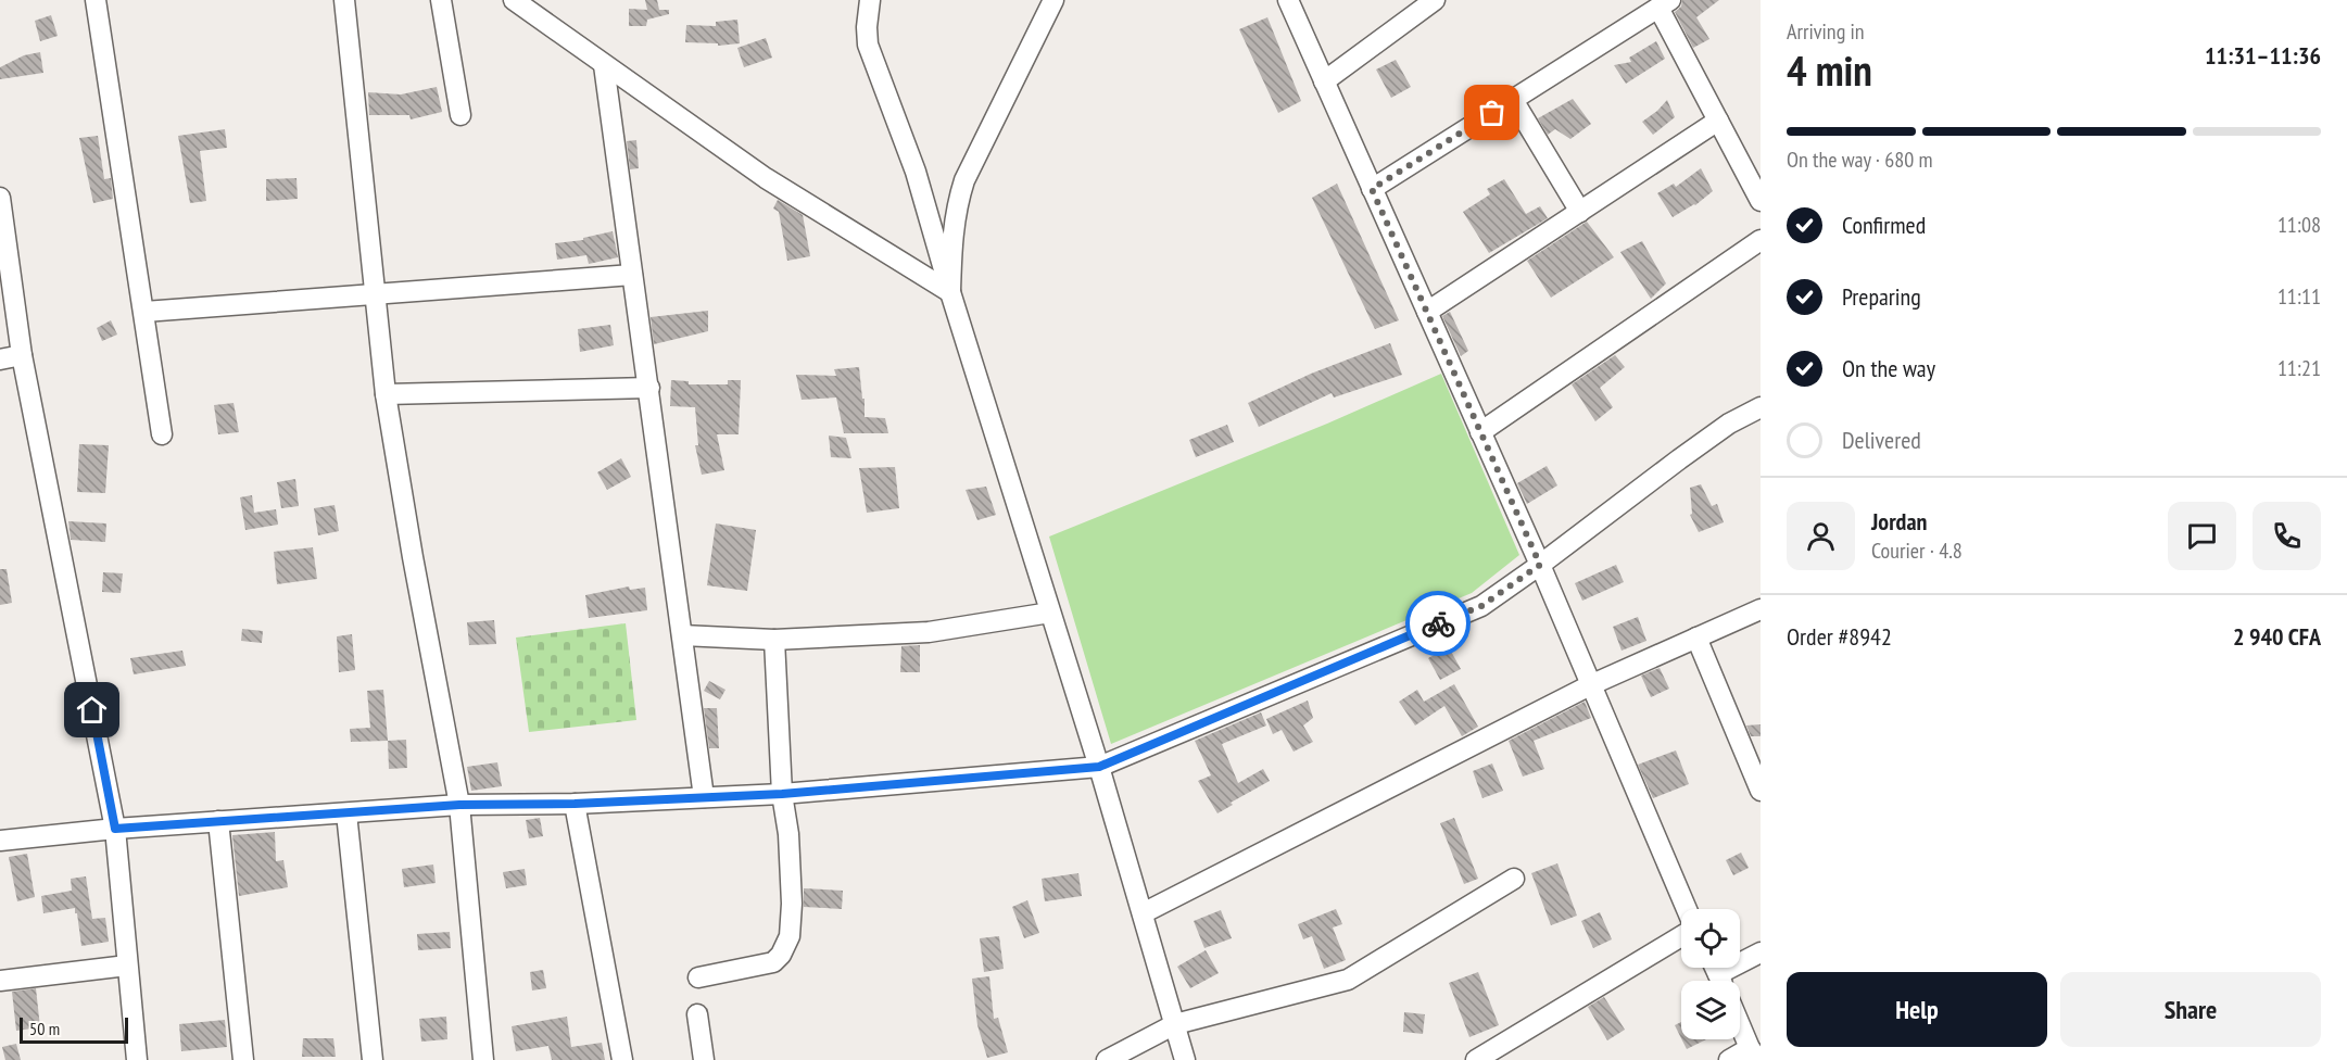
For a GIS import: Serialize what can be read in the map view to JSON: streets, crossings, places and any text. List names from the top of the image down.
{
  "scale_bar": "50 m",
  "page": {
    "heading": ["4 min", "Arriving in", "11:31–11:36"],
    "panel": [
      "Jordan",
      "Courier · 4.8",
      "Order #8942",
      "2 940 CFA"
    ],
    "bar": "On the way · 680 m",
    "list": [
      ["Confirmed", "11:08"],
      ["Preparing", "11:11"],
      ["On the way", "11:21"],
      "Delivered"
    ],
    "buttons": ["Help", "Share"],
    "scale": "50 m"
  }
}
